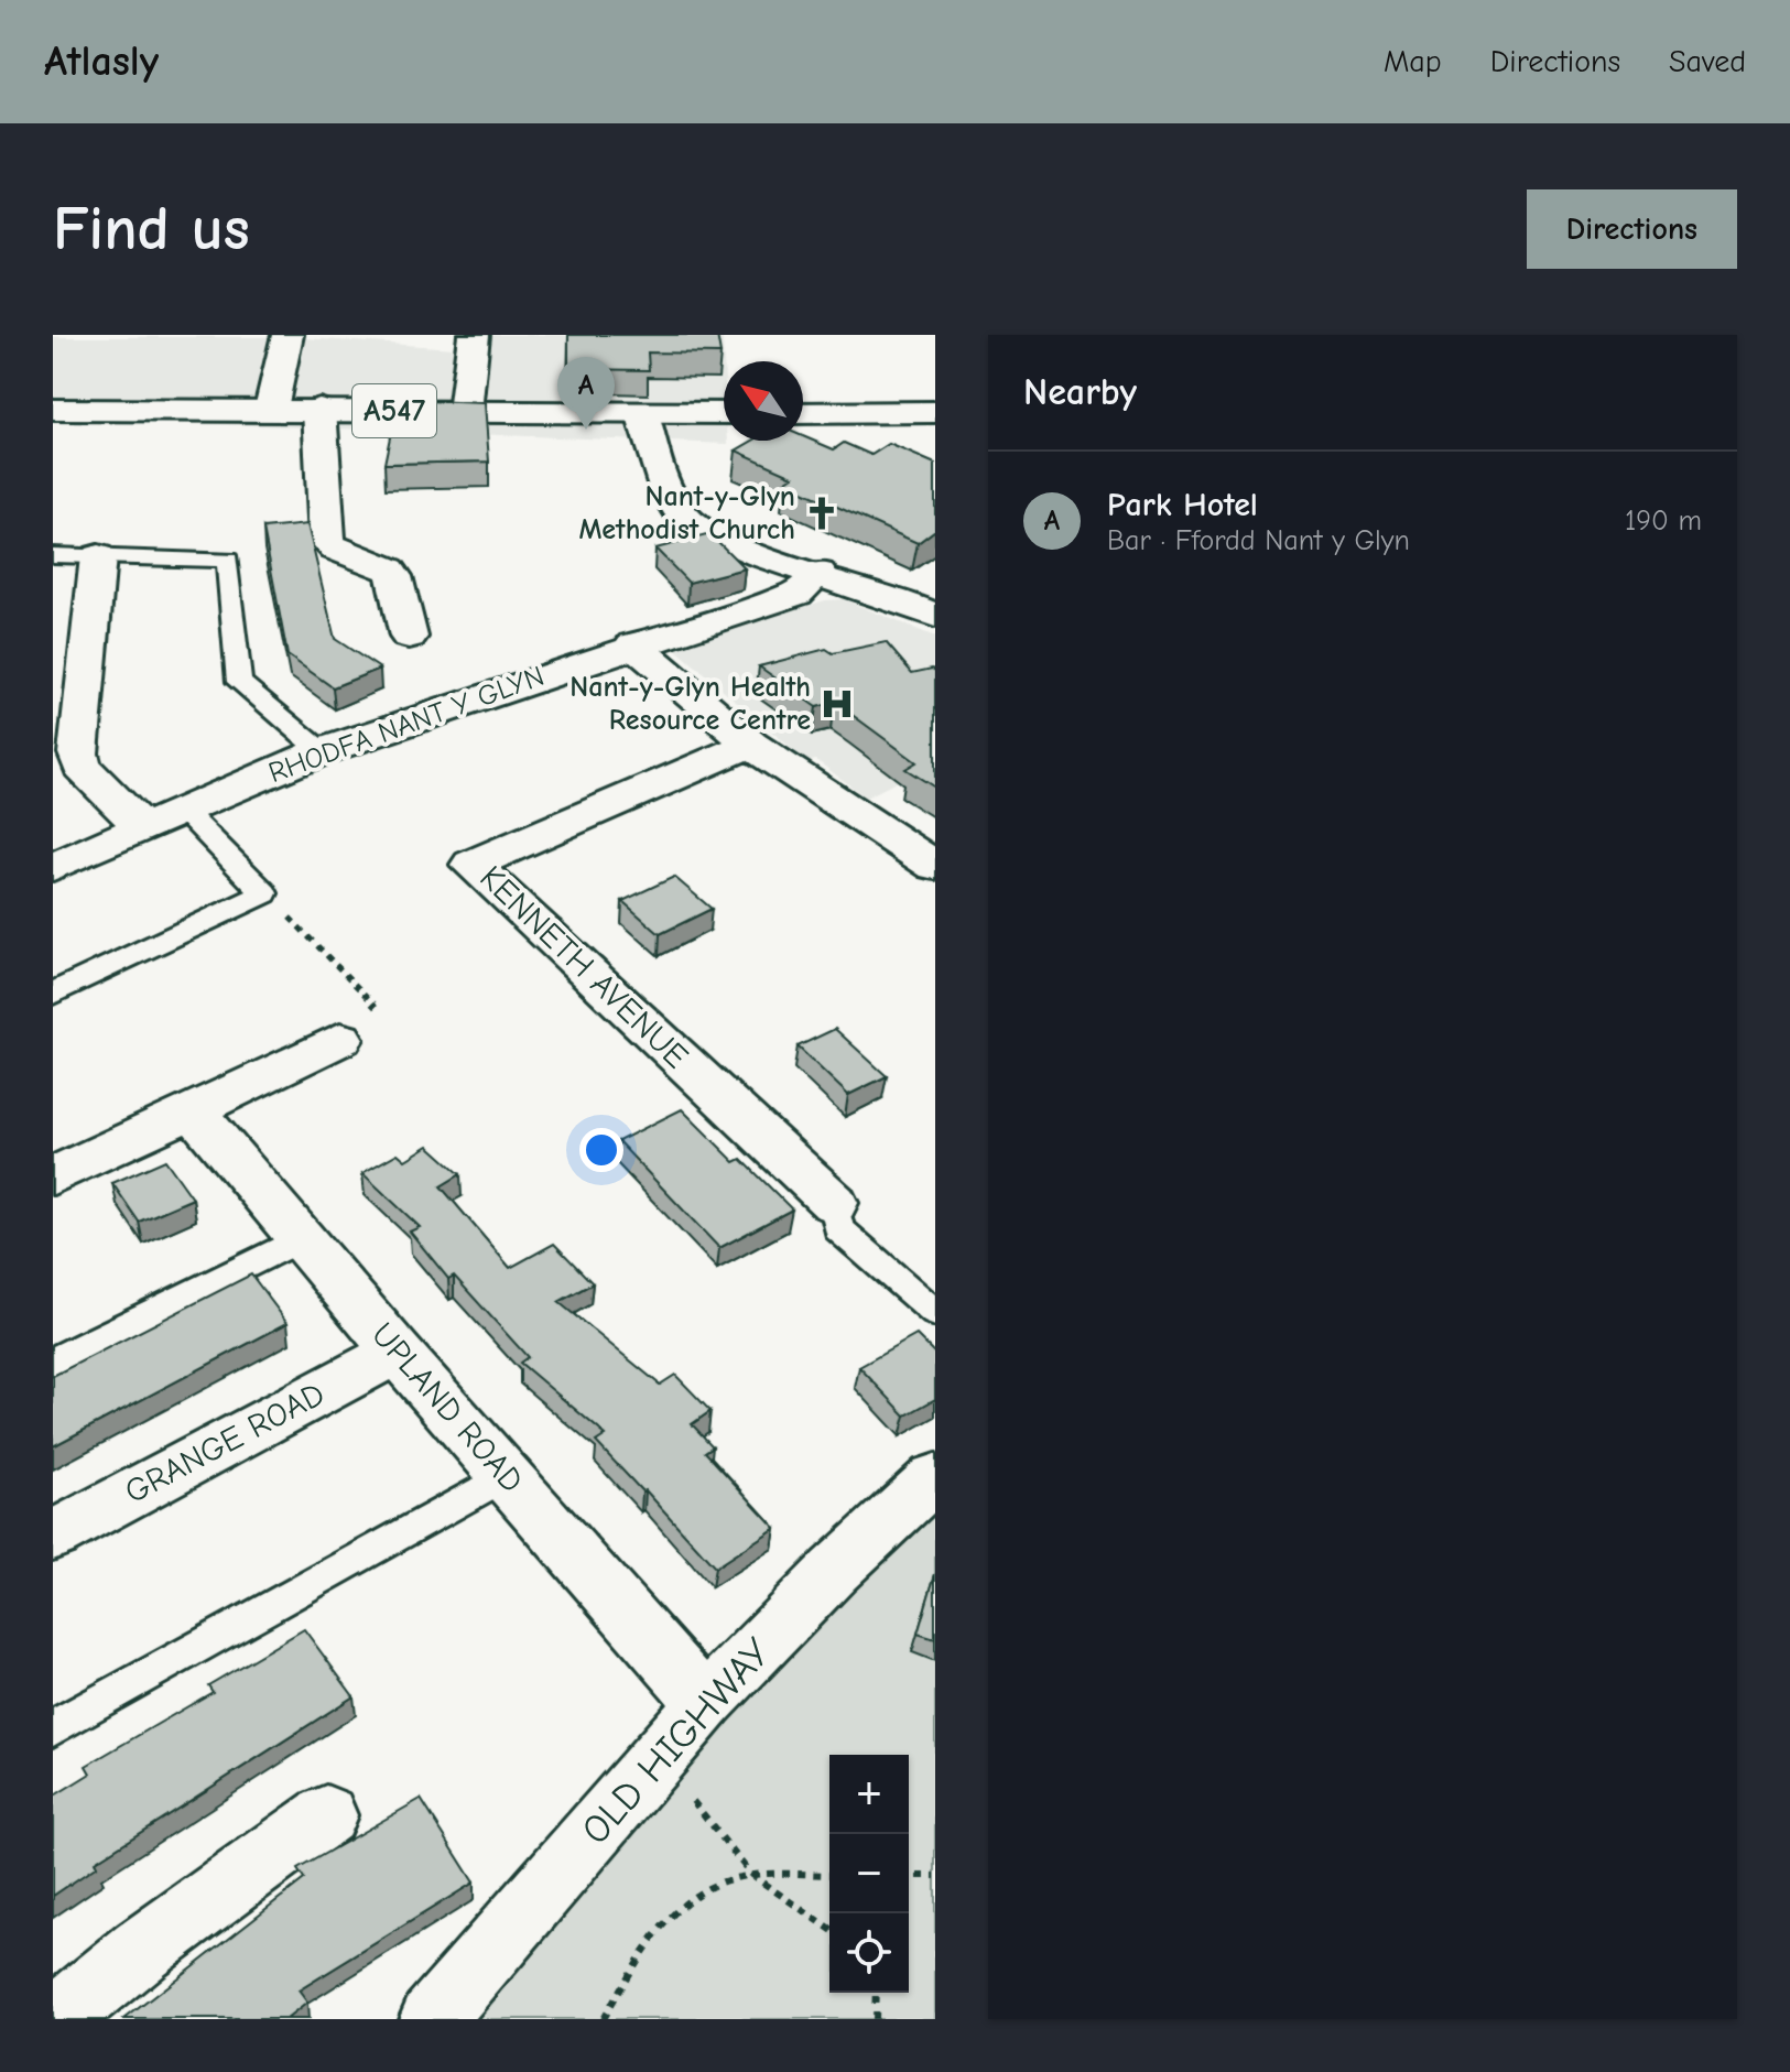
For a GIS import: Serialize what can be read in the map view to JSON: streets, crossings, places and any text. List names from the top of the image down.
{
  "streets": {
    "street": [
      "A547",
      "RHODFA NANT Y GLYN",
      "KENNETH AVENUE",
      "UPLAND ROAD",
      "GRANGE ROAD",
      "OLD HIGHWAY"
    ]
  },
  "crossings": [
    ["UPLAND ROAD", "GRANGE ROAD"],
    ["UPLAND ROAD", "OLD HIGHWAY"]
  ],
  "places": {
    "church": ["Nant-y-Glyn Methodist Church"],
    "hospital": ["Nant-y-Glyn Health Resource Centre"]
  },
  "north": "top left",
  "page": {
    "header": "Atlasly",
    "nav": ["Map", "Directions", "Saved"],
    "buttons": "Directions",
    "title": "Find us",
    "heading": "Nearby",
    "pins": "A",
    "list": [
      {
        "mark": "A",
        "name": "Park Hotel",
        "note": "Bar · Ffordd Nant y Glyn",
        "value": "190 m"
      }
    ],
    "map_buttons": ["+", "−"]
  }
}
